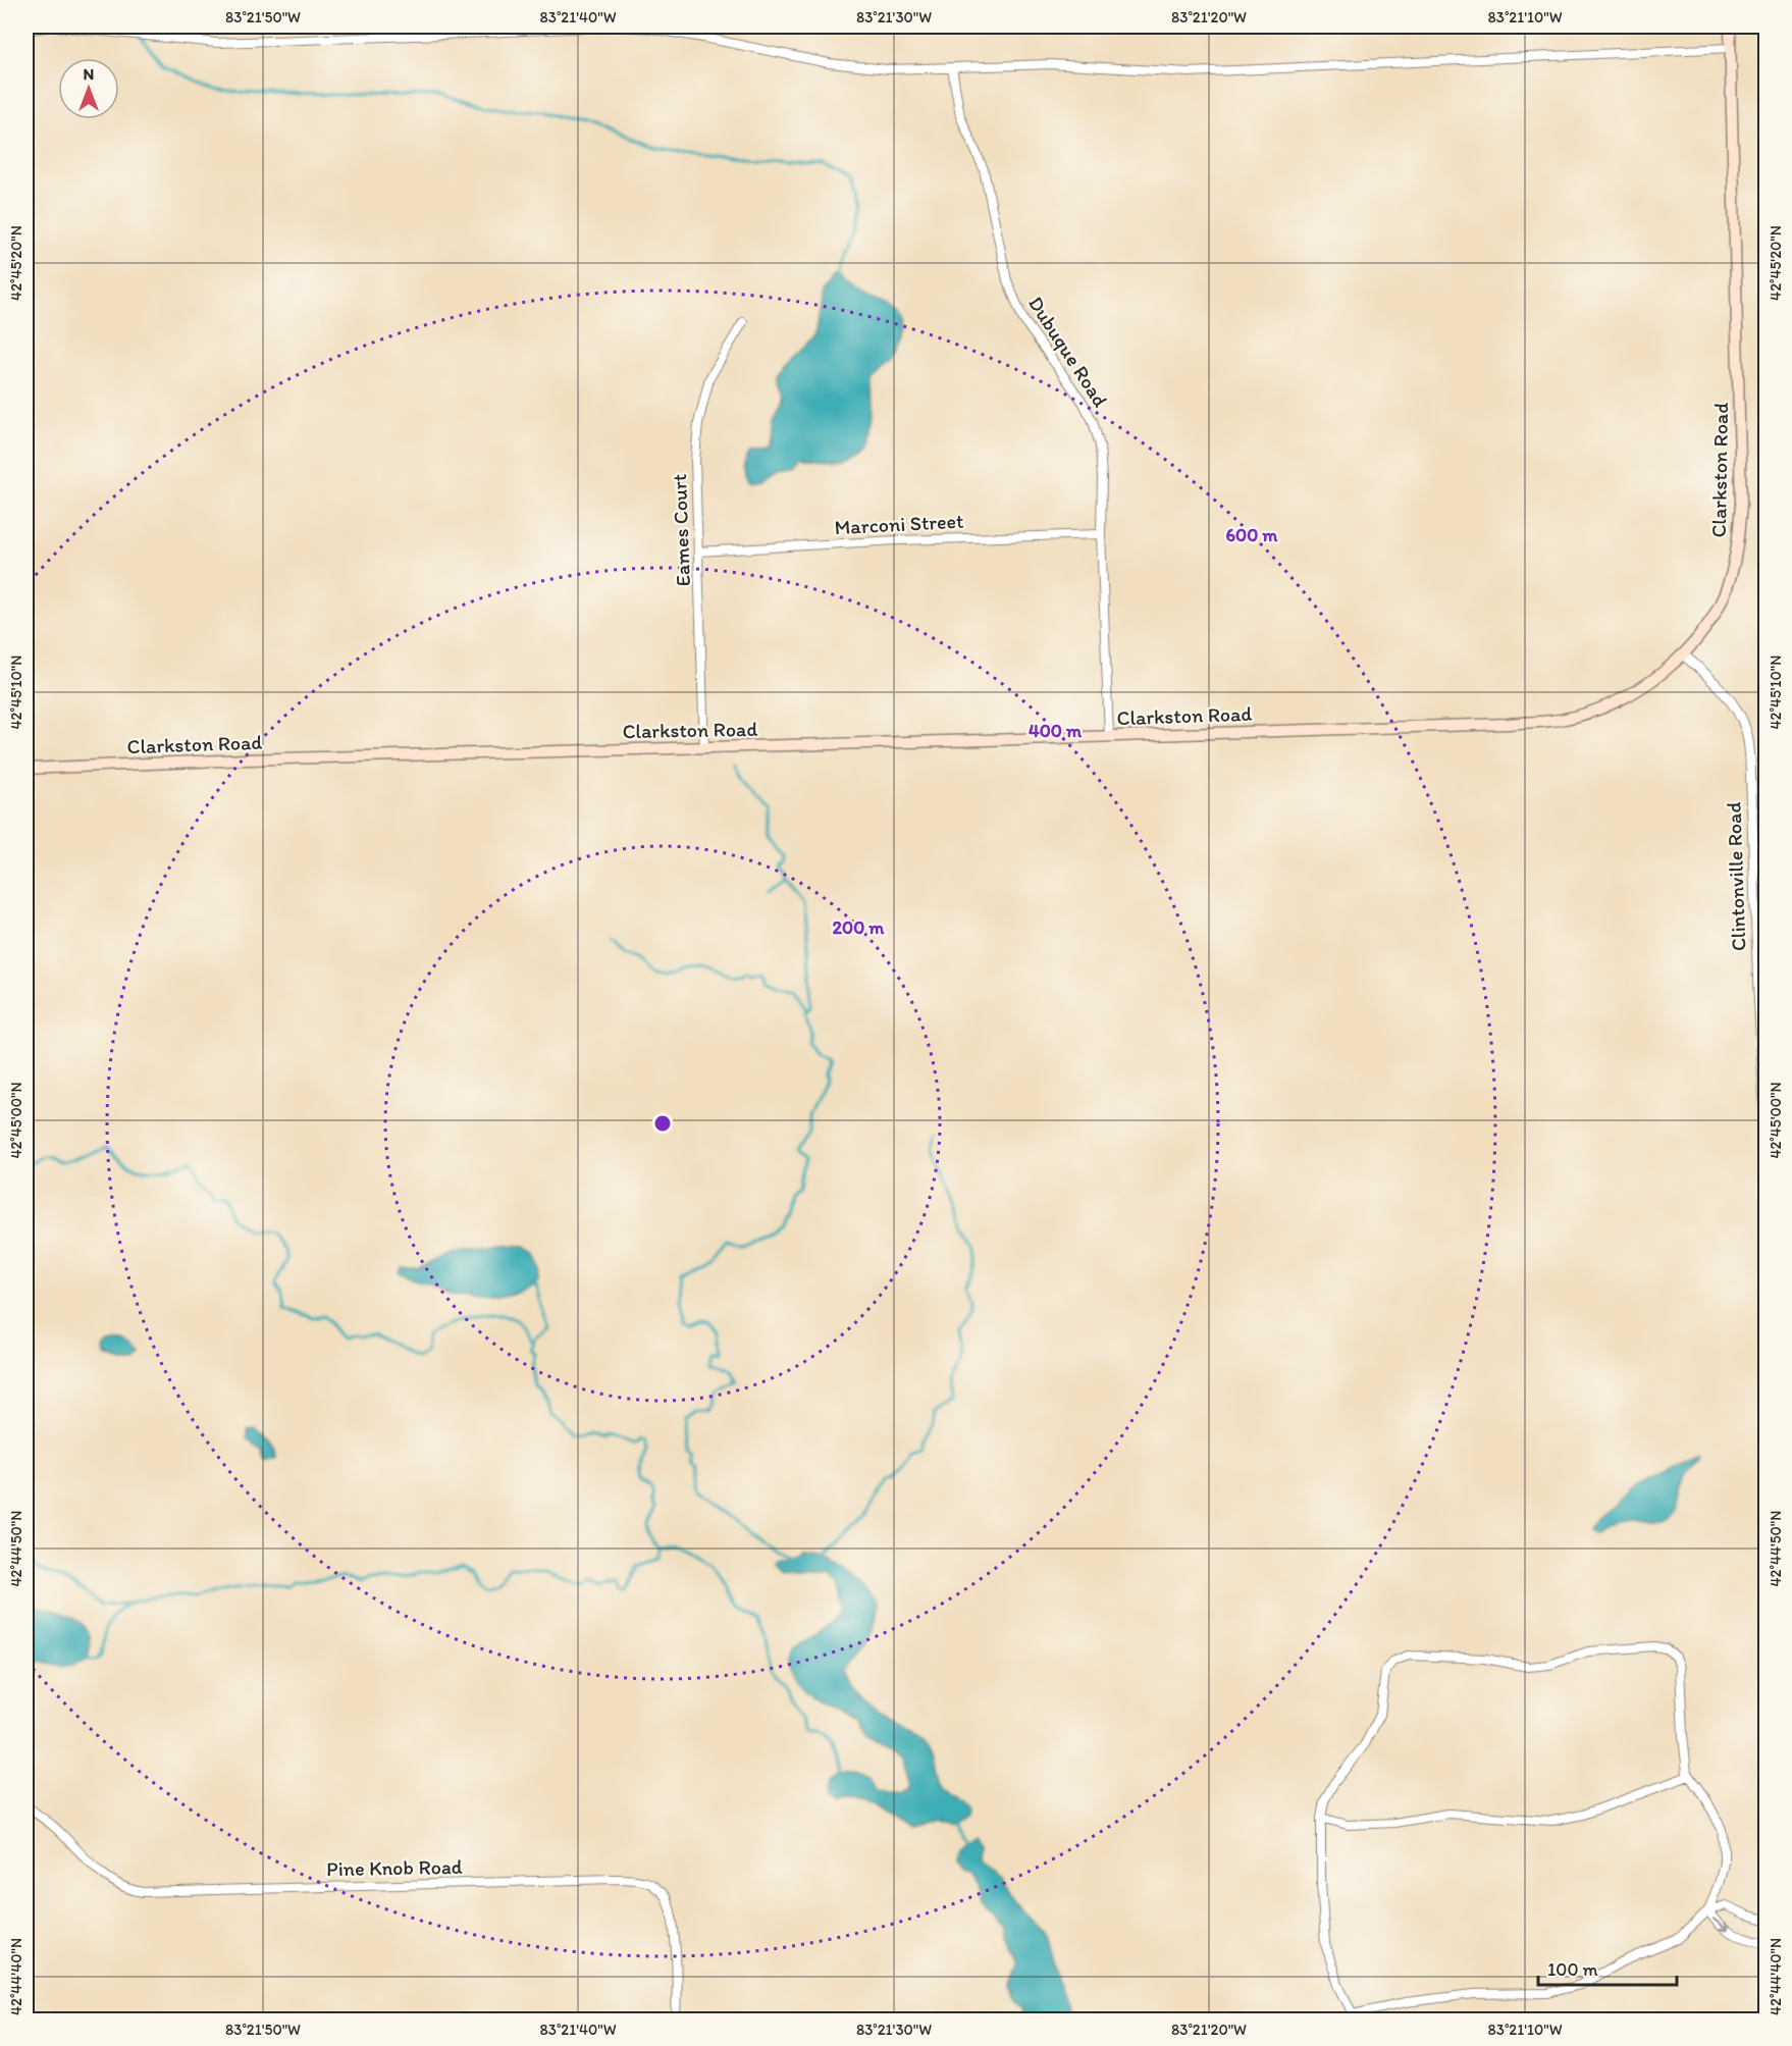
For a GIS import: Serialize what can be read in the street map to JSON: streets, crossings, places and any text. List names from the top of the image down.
{
  "streets": {
    "main road": ["Clarkston Road"],
    "street": [
      "Dubuque Road",
      "Marconi Street",
      "Eames Court",
      "Clintonville Road",
      "Pine Knob Road"
    ]
  },
  "crossings": [
    ["Dubuque Road", "Clarkston Road"],
    ["Dubuque Road", "Marconi Street"],
    ["Clarkston Road", "Eames Court"],
    ["Clarkston Road", "Clintonville Road"],
    ["Marconi Street", "Eames Court"]
  ],
  "scale_bar": "100 m",
  "north": "top",
  "coordinates": [
    "83°21'50\"W",
    "83°21'40\"W",
    "83°21'30\"W",
    "83°21'20\"W",
    "83°21'10\"W",
    "42°45'20\"N",
    "42°45'10\"N",
    "42°45'00\"N",
    "42°44'50\"N",
    "42°44'40\"N"
  ],
  "rings": ["600 m", "400 m", "200 m"]
}
